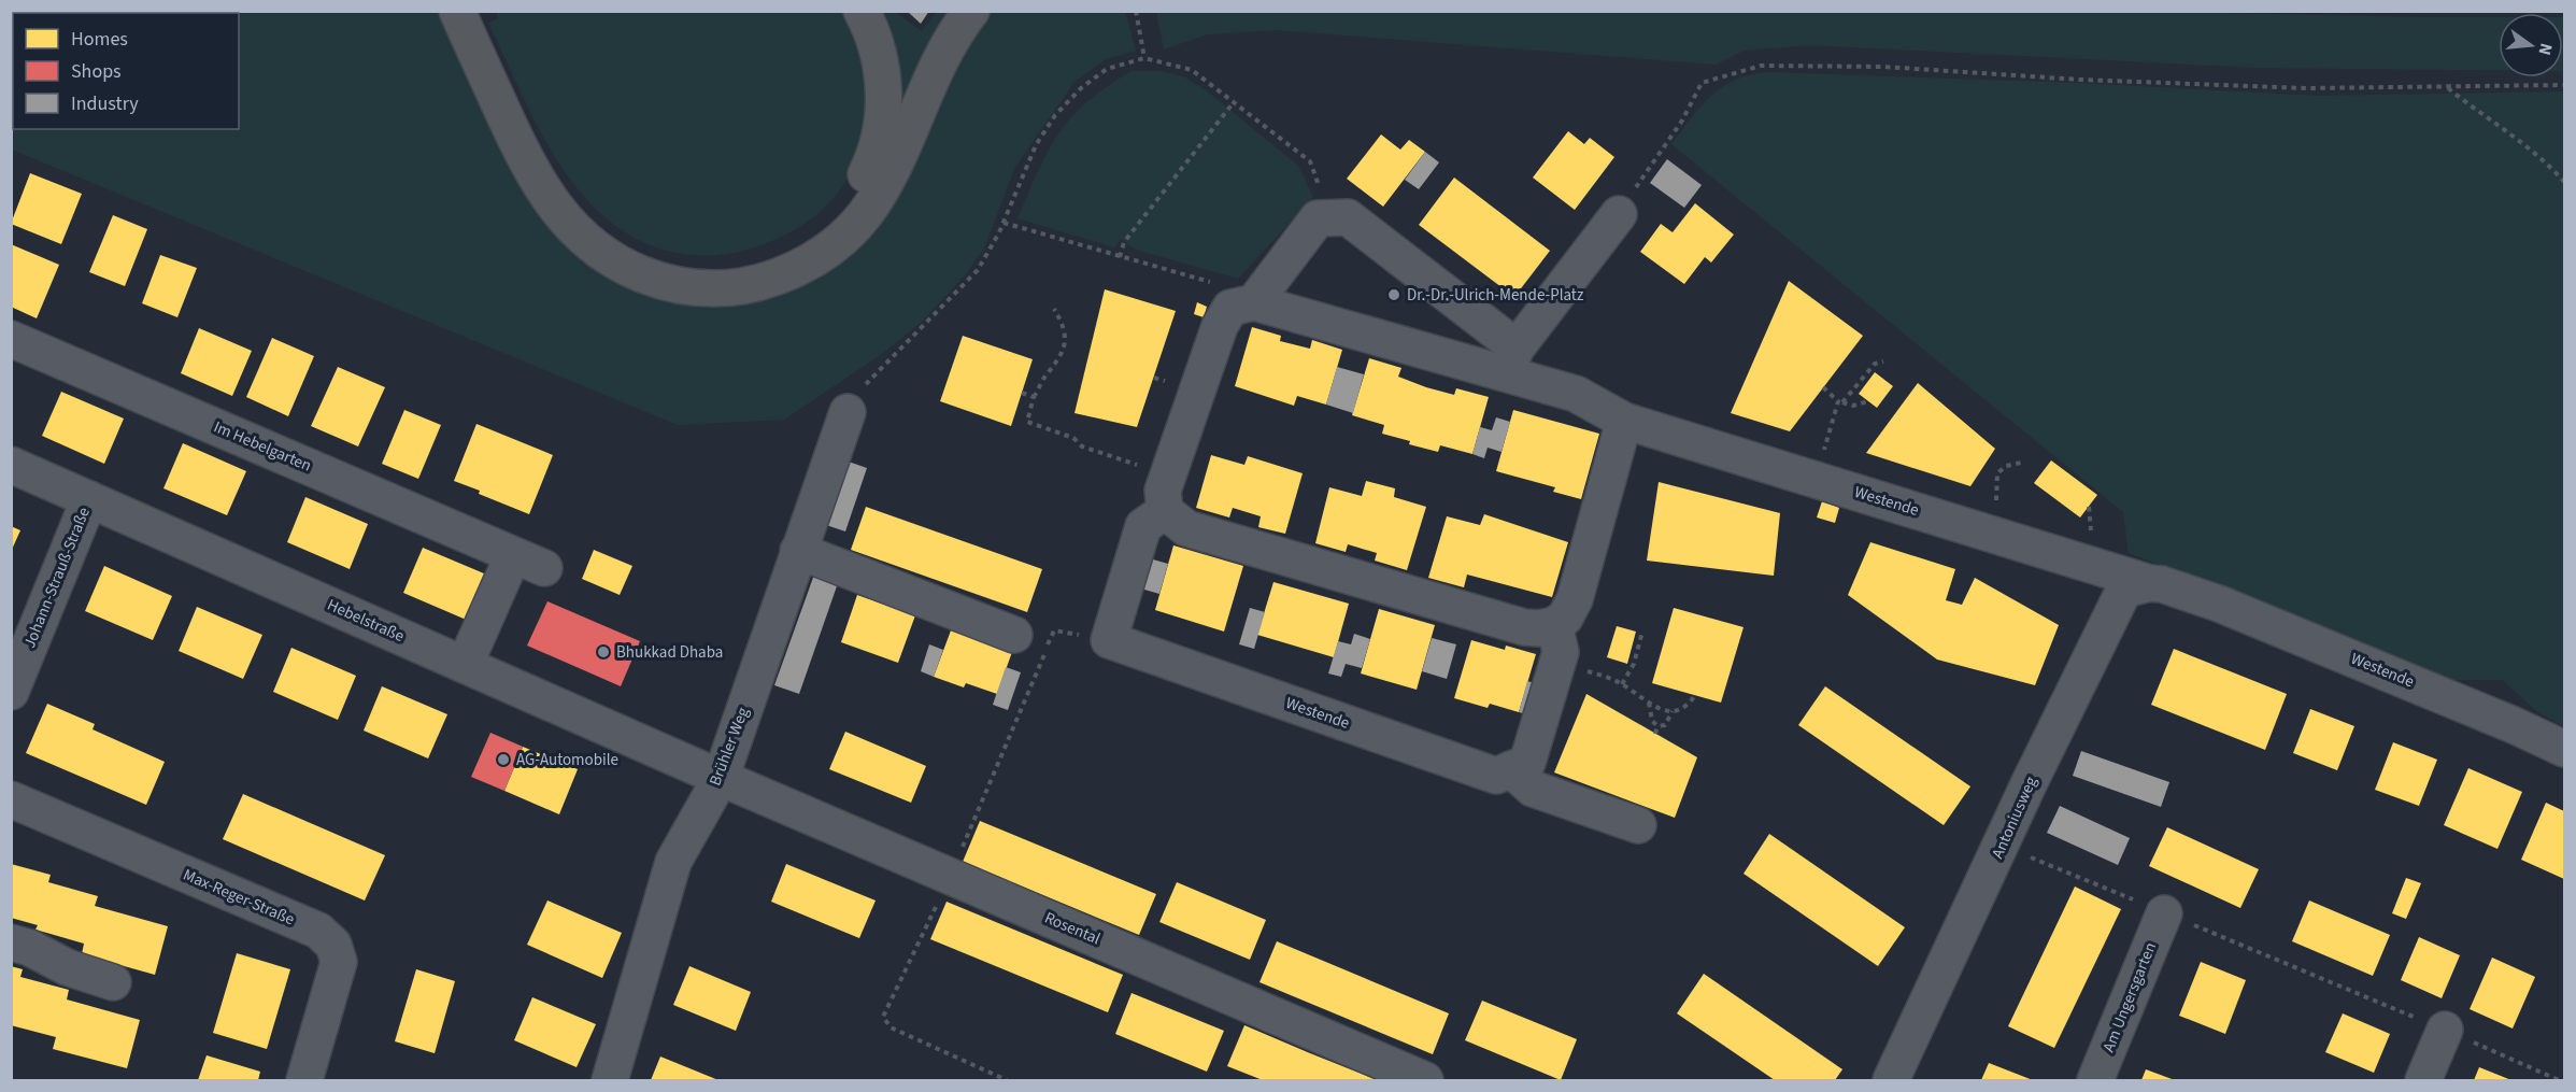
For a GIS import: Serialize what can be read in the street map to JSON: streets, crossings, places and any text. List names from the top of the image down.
{
  "streets": {
    "street": [
      "Im Hebelgarten",
      "Westende",
      "Johann-Strauß-Straße",
      "Hebelstraße",
      "Brühler Weg",
      "Antoniusweg",
      "Max-Reger-Straße",
      "Rosental",
      "Am Ungersgarten"
    ]
  },
  "crossings": [
    ["Im Hebelgarten", "Hebelstraße"],
    ["Westende", "Antoniusweg"],
    ["Johann-Strauß-Straße", "Hebelstraße"],
    ["Hebelstraße", "Brühler Weg"],
    ["Hebelstraße", "Rosental"],
    ["Brühler Weg", "Rosental"]
  ],
  "places": ["Dr.-Dr.-Ulrich-Mende-Platz", "Bhukkad Dhaba", "AG-Automobile"],
  "legend": ["Homes", "Shops", "Industry"],
  "north": "right"
}
